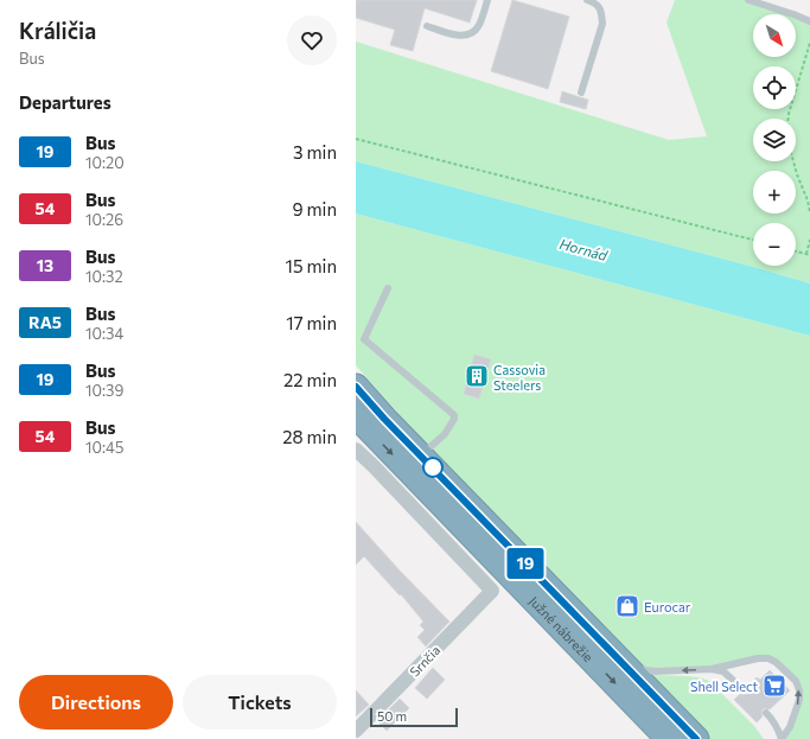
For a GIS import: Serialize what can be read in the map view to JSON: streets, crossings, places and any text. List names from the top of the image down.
{
  "streets": {
    "highway": ["Južné nábrežie"],
    "street": ["Srnčia"]
  },
  "water": ["Hornád"],
  "places": {
    "building": ["Cassovia Steelers"],
    "shop": ["Eurocar"],
    "supermarket": ["Shell Select"]
  },
  "lines": ["bus line 19"],
  "scale_bar": "50 m",
  "north": "bottom right",
  "page": {
    "heading": [
      ["Králičia", "Bus"],
      "Departures"
    ],
    "on_map": "19",
    "map_buttons": ["+", "−"],
    "list": [
      {
        "mark": "19",
        "name": "Bus",
        "note": "10:20",
        "value": "3 min"
      },
      {
        "mark": "54",
        "name": "Bus",
        "note": "10:26",
        "value": "9 min"
      },
      {
        "mark": "13",
        "name": "Bus",
        "note": "10:32",
        "value": "15 min"
      },
      {
        "mark": "RA5",
        "name": "Bus",
        "note": "10:34",
        "value": "17 min"
      },
      {
        "mark": "19",
        "name": "Bus",
        "note": "10:39",
        "value": "22 min"
      },
      {
        "mark": "54",
        "name": "Bus",
        "note": "10:45",
        "value": "28 min"
      }
    ],
    "buttons": ["Directions", "Tickets"],
    "scale": "50 m"
  }
}
